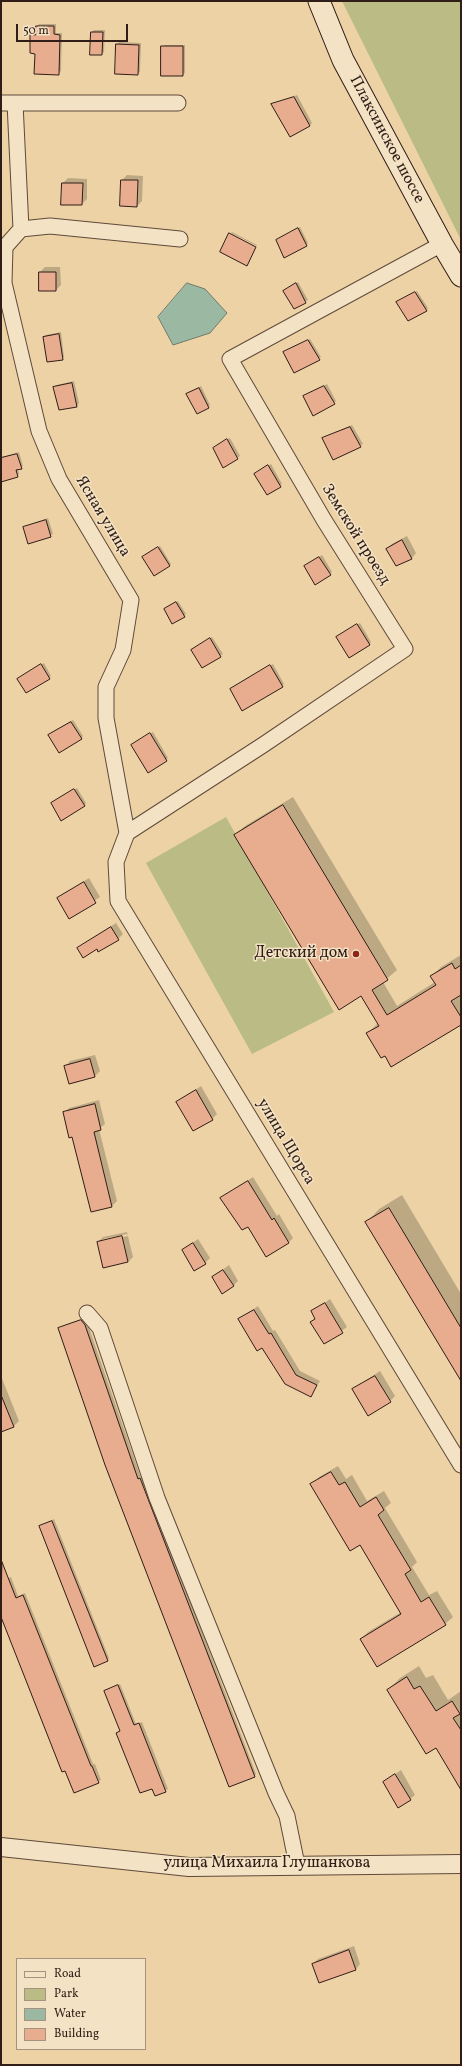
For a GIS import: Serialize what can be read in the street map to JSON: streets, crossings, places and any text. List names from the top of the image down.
{
  "streets": {
    "main road": ["Плаксинское шоссе"],
    "street": [
      "Ясная улица",
      "Земской проезд",
      "улица Щорса",
      "улица Михаила Глушанкова"
    ]
  },
  "crossings": [
    ["Плаксинское шоссе", "Земской проезд"],
    ["Ясная улица", "Земской проезд"],
    ["Ясная улица", "улица Щорса"],
    ["Земской проезд", "улица Щорса"]
  ],
  "places": ["Детский дом"],
  "legend": [
    "Road",
    "Park",
    "Water",
    "Building"
  ],
  "scale_bar": "50 m"
}
